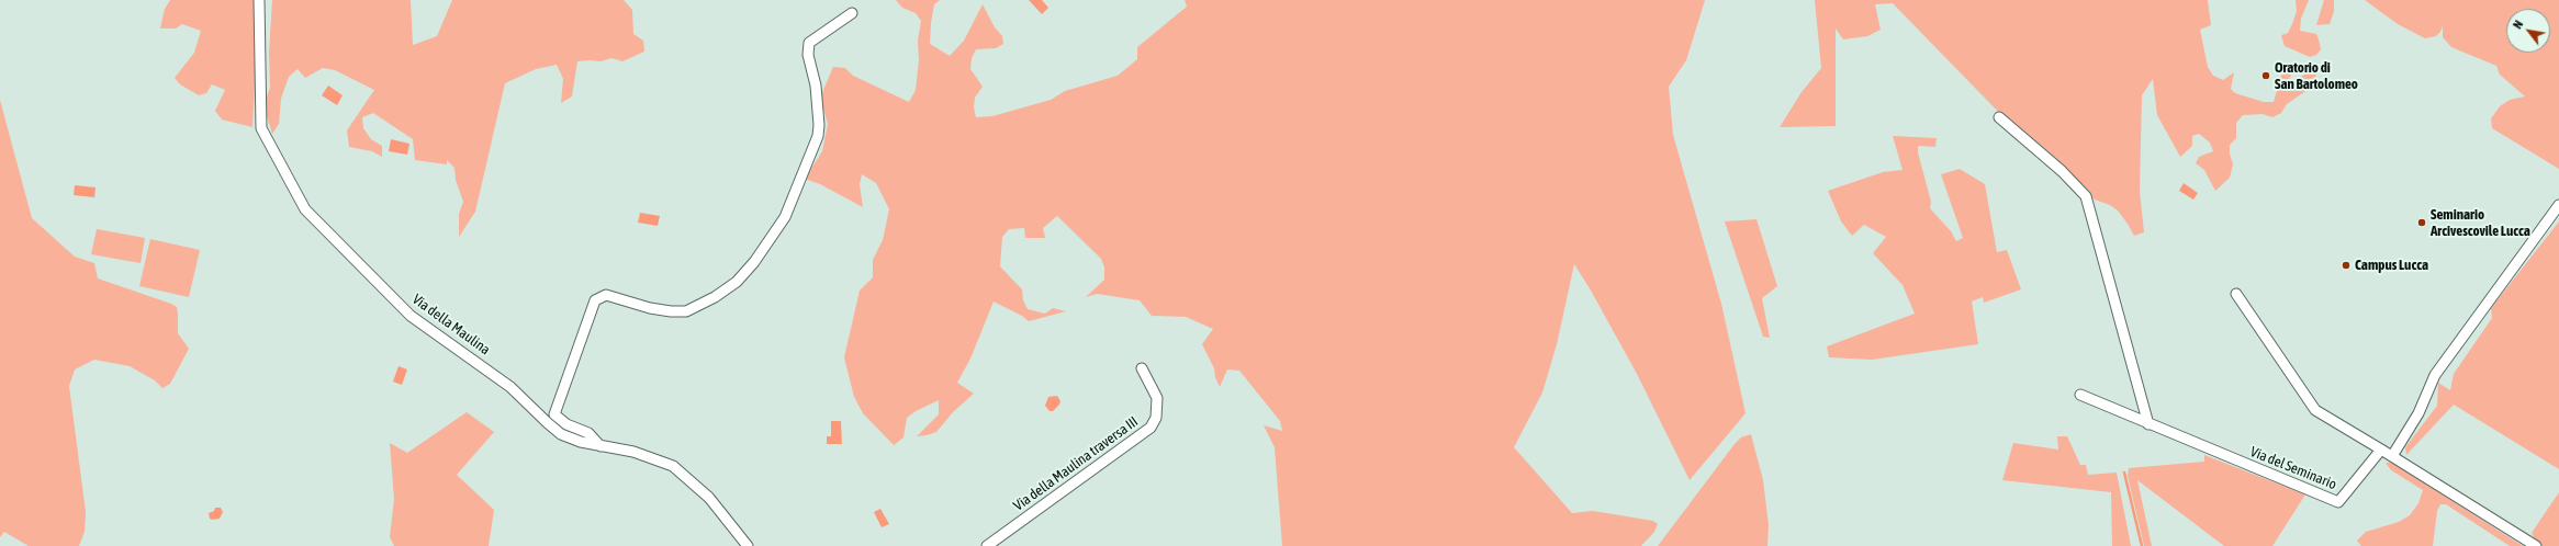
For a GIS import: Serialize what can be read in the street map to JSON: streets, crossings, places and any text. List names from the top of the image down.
{
  "streets": {
    "street": ["Via della Maulina", "Via della Maulina traversa III", "Via del Seminario"]
  },
  "places": ["Oratorio di San Bartolomeo", "Seminario Arcivescovile Lucca", "Campus Lucca"],
  "north": "top left"
}
